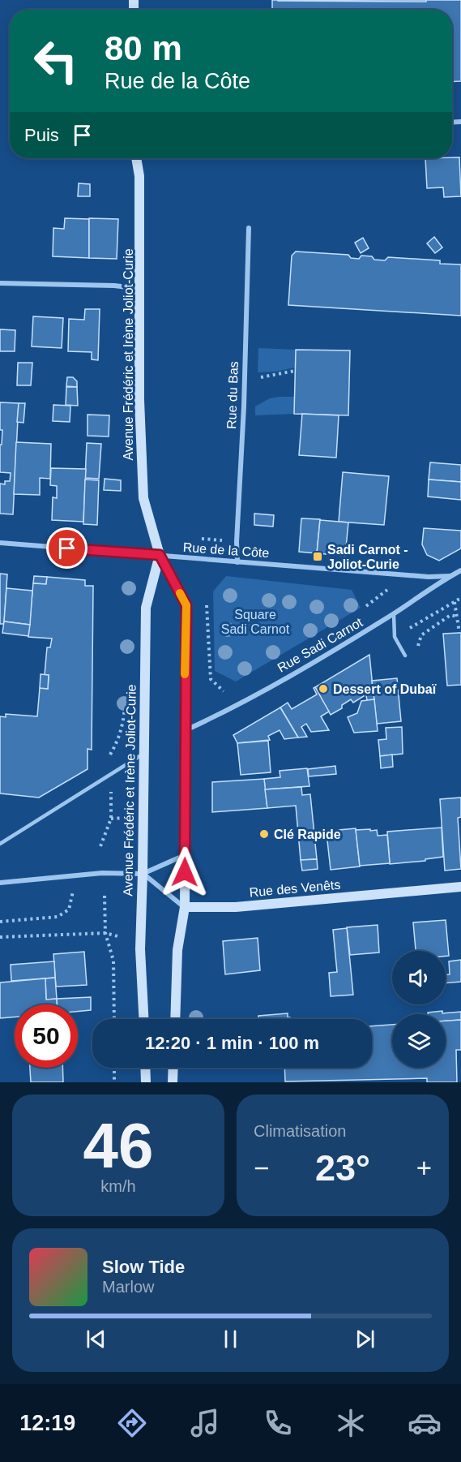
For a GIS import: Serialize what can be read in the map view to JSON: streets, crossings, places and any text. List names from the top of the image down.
{
  "streets": {
    "main road": ["Avenue Frédéric et Irène Joliot-Curie", "Rue des Venêts"],
    "street": ["Rue du Bas", "Rue de la Côte", "Rue Sadi Carnot"]
  },
  "crossings": [
    ["Avenue Frédéric et Irène Joliot-Curie", "Rue de la Côte"],
    ["Avenue Frédéric et Irène Joliot-Curie", "Rue Sadi Carnot"],
    ["Avenue Frédéric et Irène Joliot-Curie", "Rue des Venêts"],
    ["Rue du Bas", "Rue de la Côte"],
    ["Rue de la Côte", "Rue Sadi Carnot"]
  ],
  "parks": ["Square Sadi Carnot"],
  "places": {
    "transit": ["Sadi Carnot - Joliot-Curie"],
    "other": ["Dessert of Dubaï", "Clé Rapide"]
  },
  "page": {
    "turn": ["80 m", "Rue de la Côte"],
    "then": "Puis",
    "limit": "50",
    "trip": "12:20 · 1 min · 100 m",
    "tile": [
      ["46", "km/h"],
      "Climatisation"
    ],
    "heat": ["−", "23°", "+"],
    "song": ["Slow Tide", "Marlow"],
    "tabs": "12:19"
  }
}
